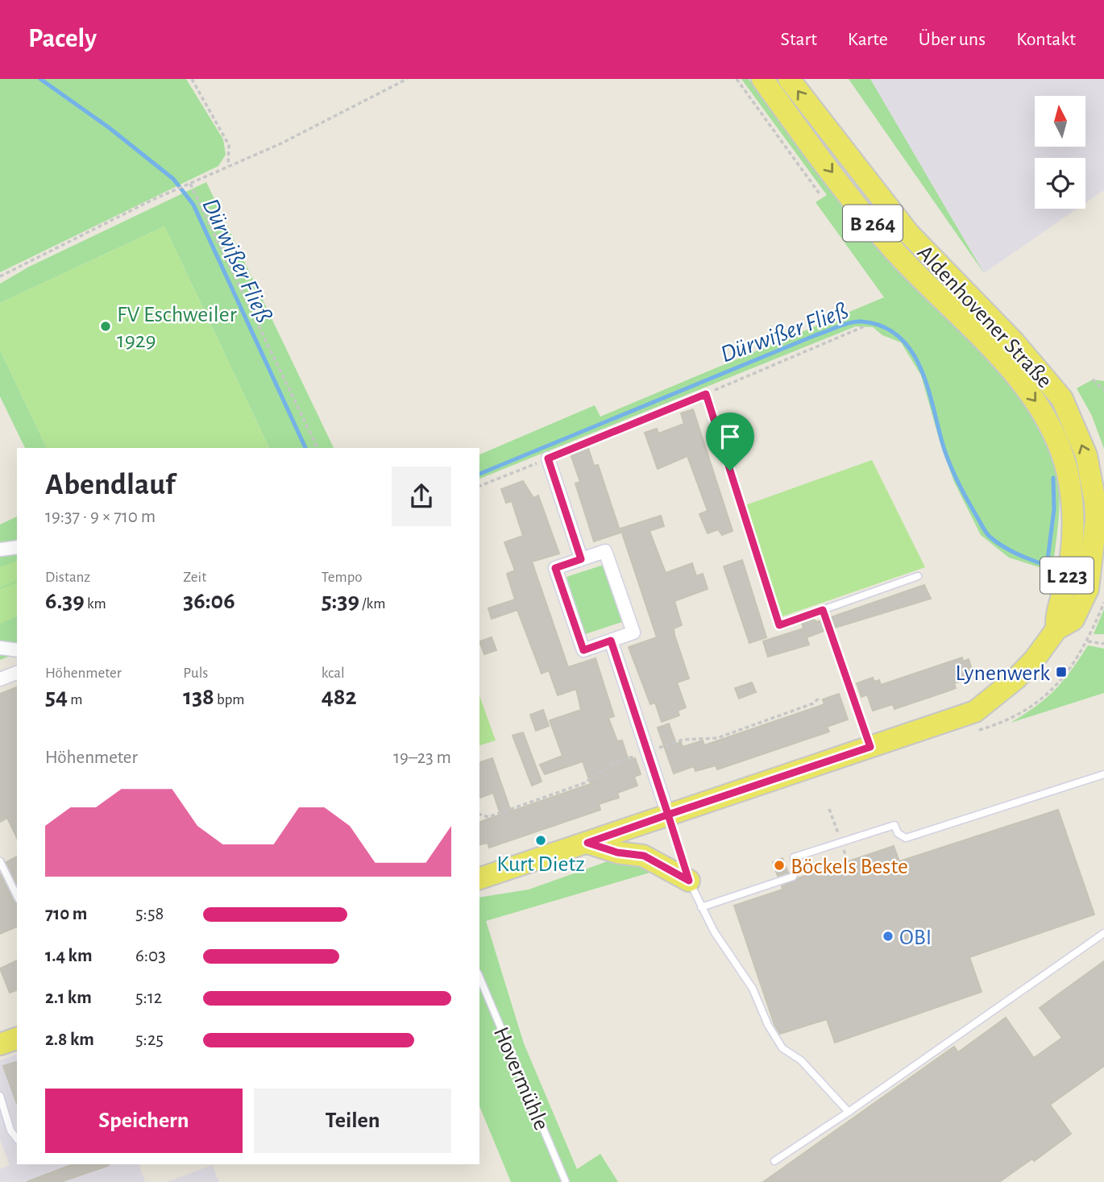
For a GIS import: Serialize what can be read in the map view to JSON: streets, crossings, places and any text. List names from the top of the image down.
{
  "streets": {
    "main road": ["B 264", "Aldenhovener Straße", "L 223"],
    "lane": ["Hovermühle"]
  },
  "crossings": [
    ["Aldenhovener Straße", "L 223"]
  ],
  "water": ["Dürwißer Fließ"],
  "places": {
    "other": [
      "FV Eschweiler 1929",
      "Kurt Dietz",
      "Böckels Beste",
      "OBI"
    ],
    "transit": ["Lynenwerk"]
  },
  "north": "top",
  "page": {
    "header": "Pacely",
    "nav": [
      "Start",
      "Karte",
      "Über uns",
      "Kontakt"
    ],
    "heading": ["Abendlauf", "19:37 · 9 × 710 m"],
    "stats": [
      ["Distanz", "6.39 km"],
      ["Zeit", "36:06"],
      ["Tempo", "5:39 /km"],
      ["Höhenmeter", "54 m"],
      ["Puls", "138 bpm"],
      ["kcal", "482"]
    ],
    "chart": ["Höhenmeter", "19–23 m"],
    "list": [
      {
        "name": "710 m",
        "note": "5:58"
      },
      {
        "name": "1.4 km",
        "note": "6:03"
      },
      {
        "name": "2.1 km",
        "note": "5:12"
      },
      {
        "name": "2.8 km",
        "note": "5:25"
      }
    ],
    "buttons": ["Speichern", "Teilen"]
  }
}
